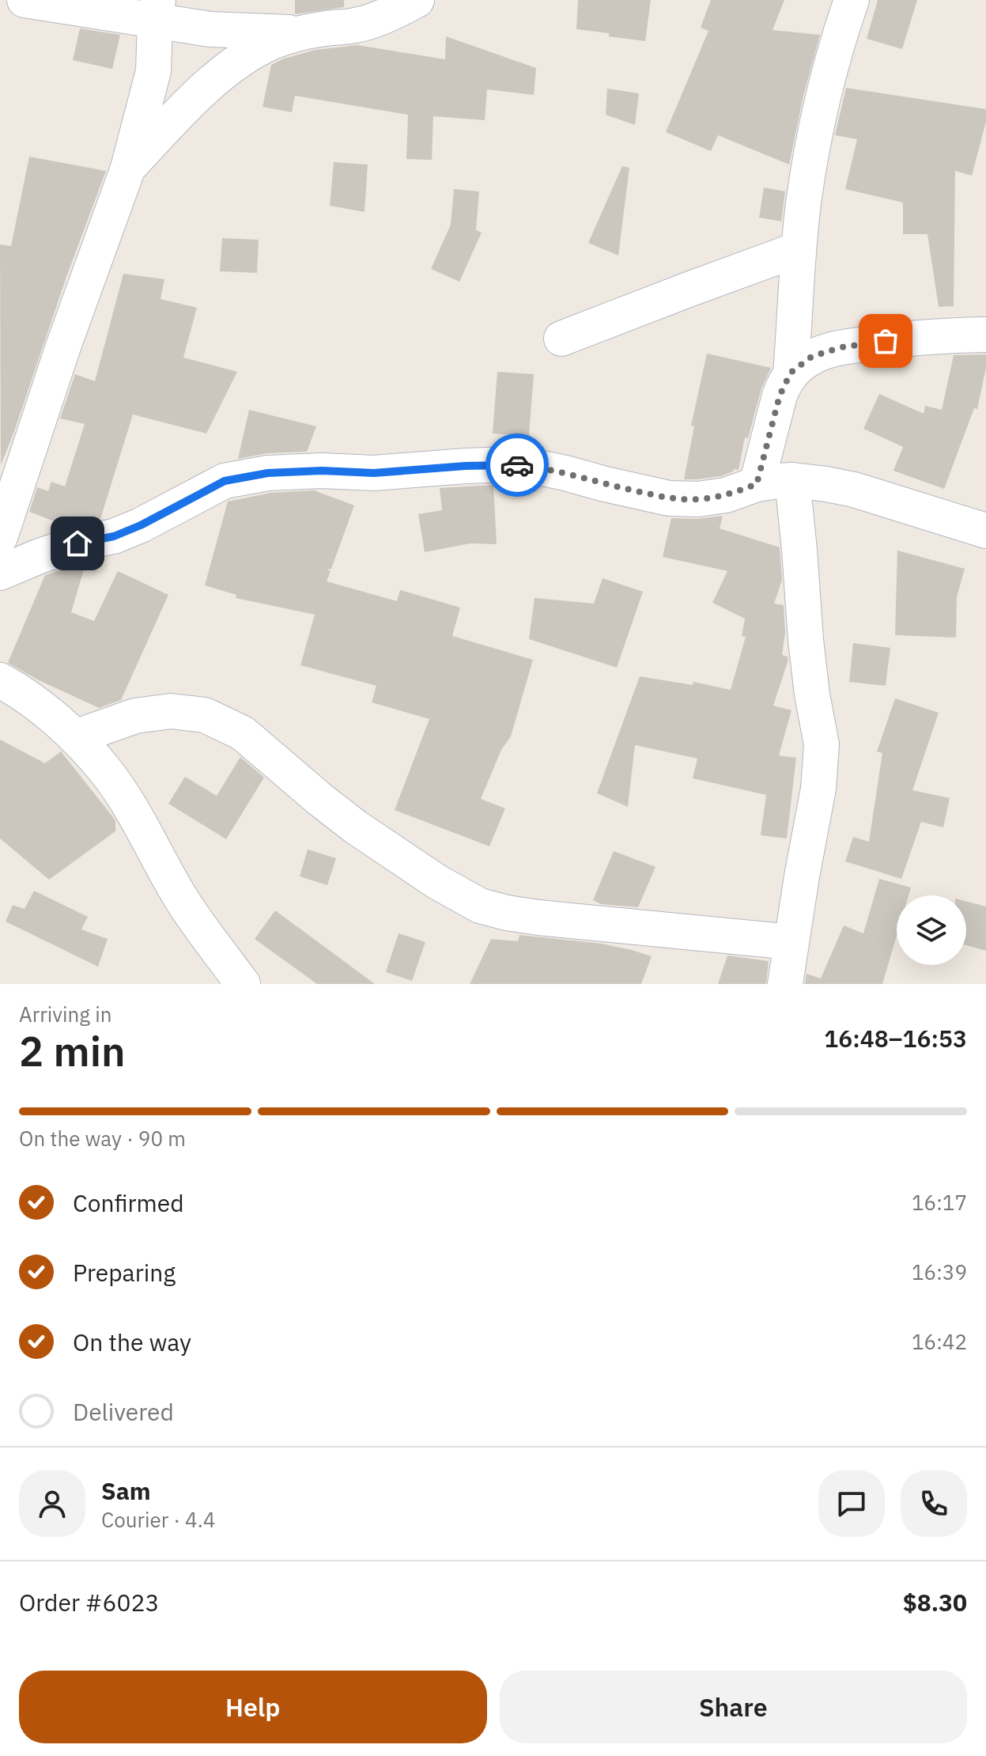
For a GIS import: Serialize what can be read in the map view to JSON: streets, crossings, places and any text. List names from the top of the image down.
{
  "page": {
    "heading": ["2 min", "Arriving in", "16:48–16:53"],
    "panel": [
      "Sam",
      "Courier · 4.4",
      "Order #6023",
      "$8.30"
    ],
    "bar": "On the way · 90 m",
    "list": [
      ["Confirmed", "16:17"],
      ["Preparing", "16:39"],
      ["On the way", "16:42"],
      "Delivered"
    ],
    "buttons": ["Help", "Share"]
  }
}
